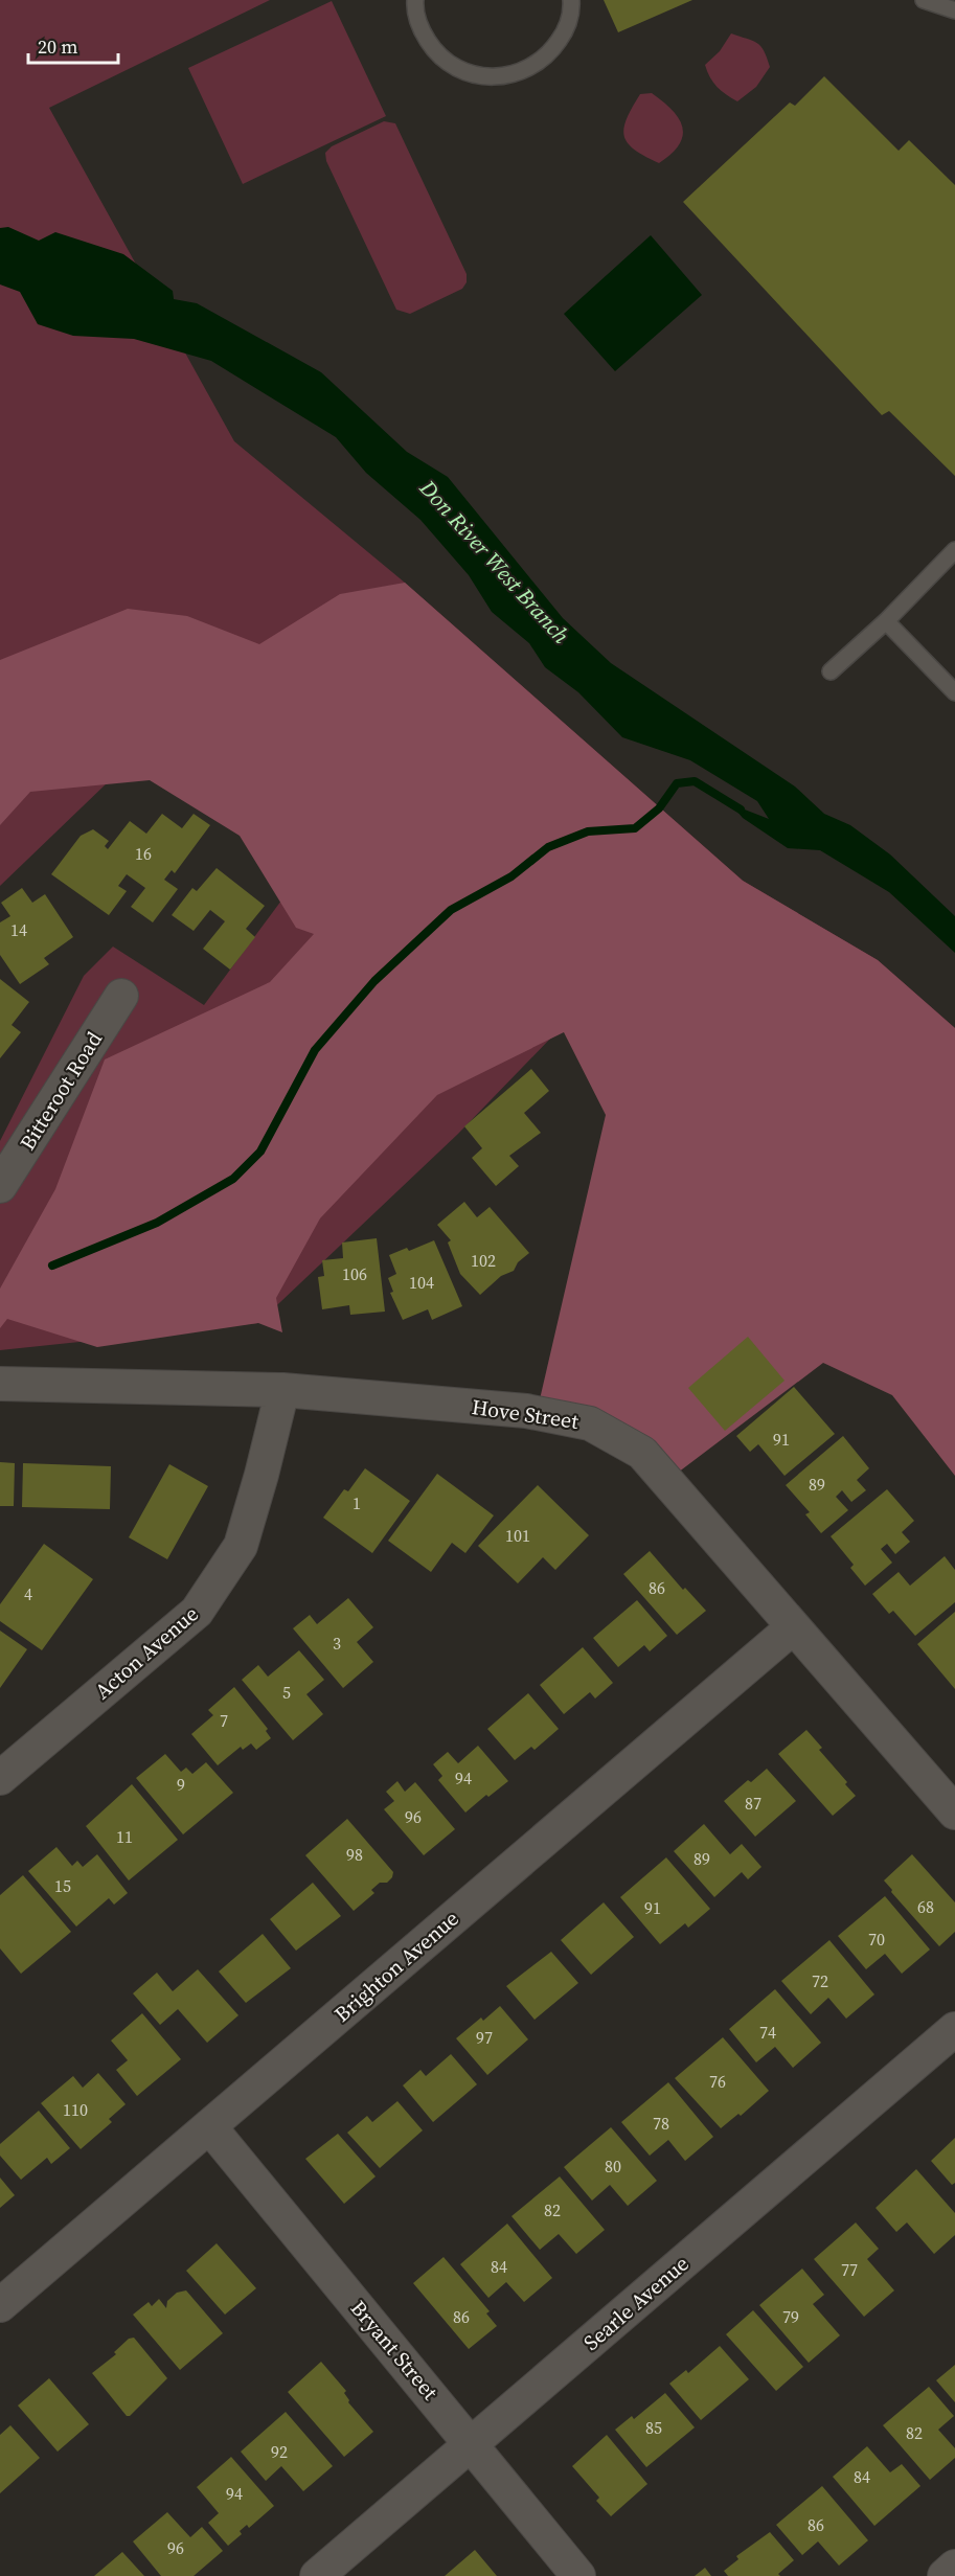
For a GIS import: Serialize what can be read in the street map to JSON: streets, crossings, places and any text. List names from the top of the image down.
{
  "streets": {
    "street": [
      "Bitteroot Road",
      "Hove Street",
      "Acton Avenue",
      "Brighton Avenue",
      "Searle Avenue",
      "Bryant Street"
    ]
  },
  "crossings": [
    ["Hove Street", "Acton Avenue"],
    ["Hove Street", "Brighton Avenue"],
    ["Brighton Avenue", "Bryant Street"],
    ["Searle Avenue", "Bryant Street"]
  ],
  "water": ["Don River West Branch"],
  "house_numbers": [
    "16",
    "14",
    "102",
    "106",
    "104",
    "91",
    "89",
    "1",
    "101",
    "86",
    "4",
    "3",
    "5",
    "7",
    "94",
    "9",
    "87",
    "96",
    "11",
    "98",
    "89",
    "15",
    "68",
    "91",
    "70",
    "72",
    "74",
    "97",
    "76",
    "110",
    "78",
    "80",
    "82",
    "84",
    "77",
    "86",
    "79",
    "85",
    "82",
    "92",
    "84",
    "94",
    "86",
    "96"
  ],
  "scale_bar": "20 m"
}
